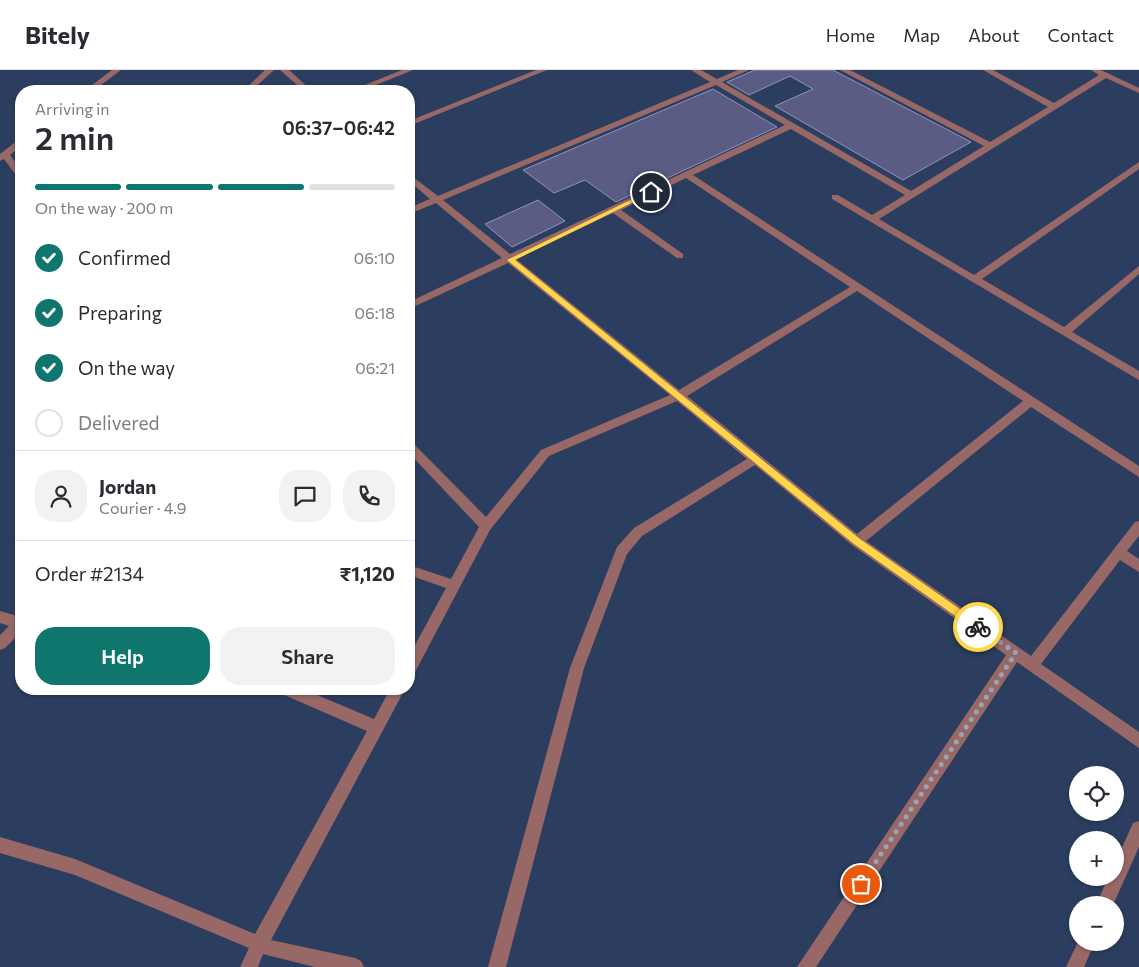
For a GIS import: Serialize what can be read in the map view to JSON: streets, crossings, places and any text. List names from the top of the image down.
{
  "page": {
    "header": "Bitely",
    "nav": [
      "Home",
      "Map",
      "About",
      "Contact"
    ],
    "heading": ["2 min", "Arriving in", "06:37–06:42"],
    "panel": [
      "Jordan",
      "Courier · 4.9",
      "Order #2134",
      "₹1,120"
    ],
    "bar": "On the way · 200 m",
    "list": [
      ["Confirmed", "06:10"],
      ["Preparing", "06:18"],
      ["On the way", "06:21"],
      "Delivered"
    ],
    "buttons": ["Help", "Share"],
    "map_buttons": ["+", "−"]
  }
}
